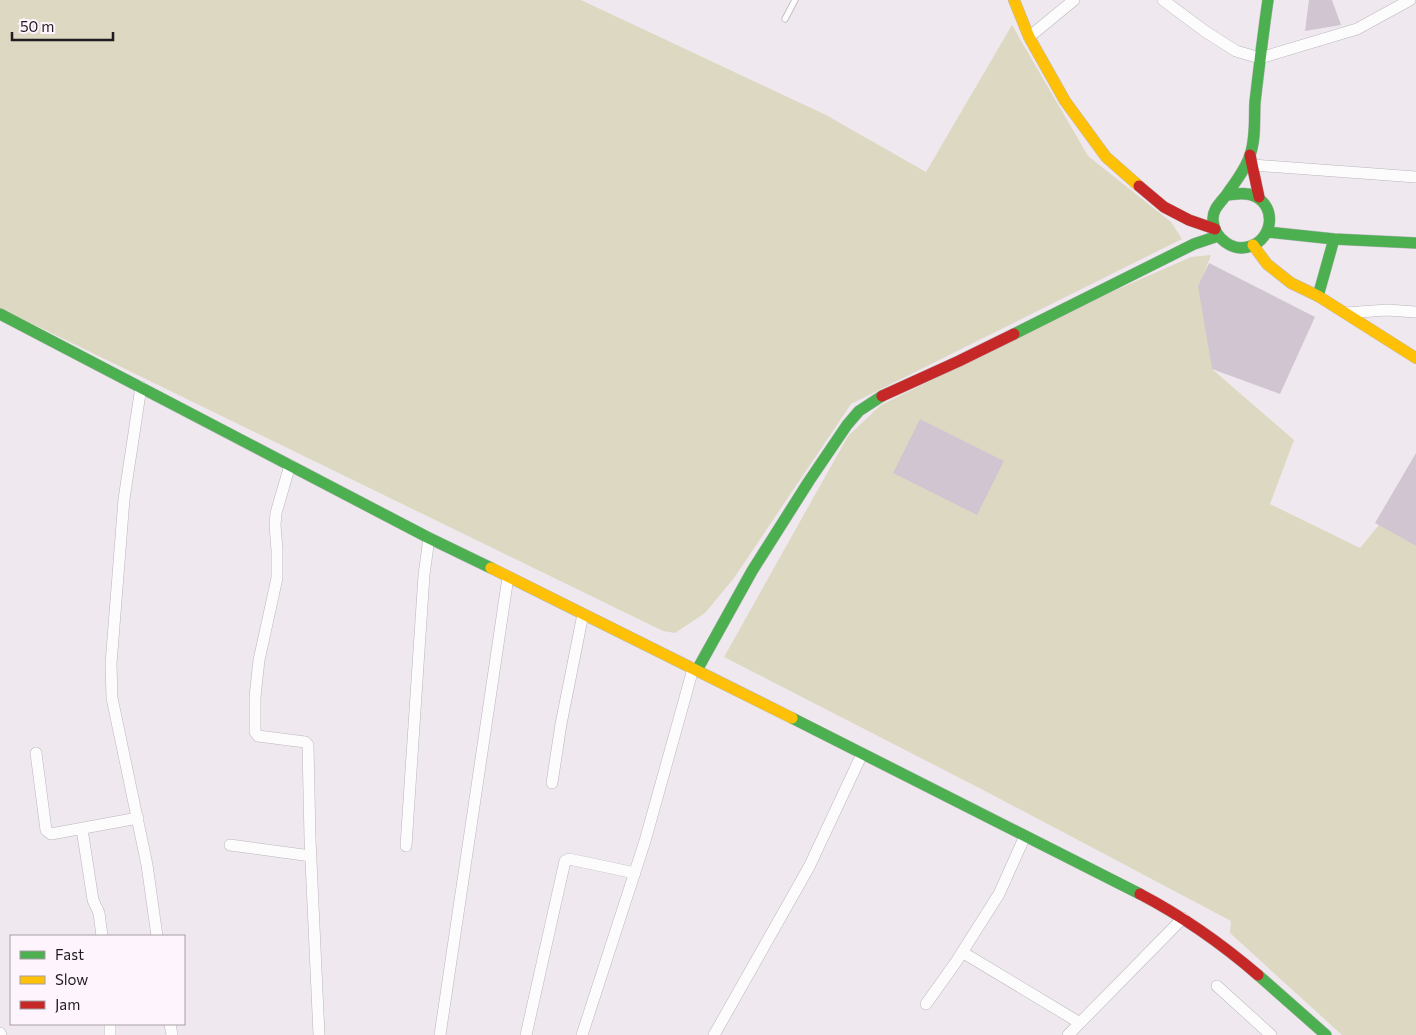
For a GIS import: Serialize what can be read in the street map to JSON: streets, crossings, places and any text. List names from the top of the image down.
{
  "legend": ["Fast", "Slow", "Jam"],
  "scale_bar": "50 m"
}
